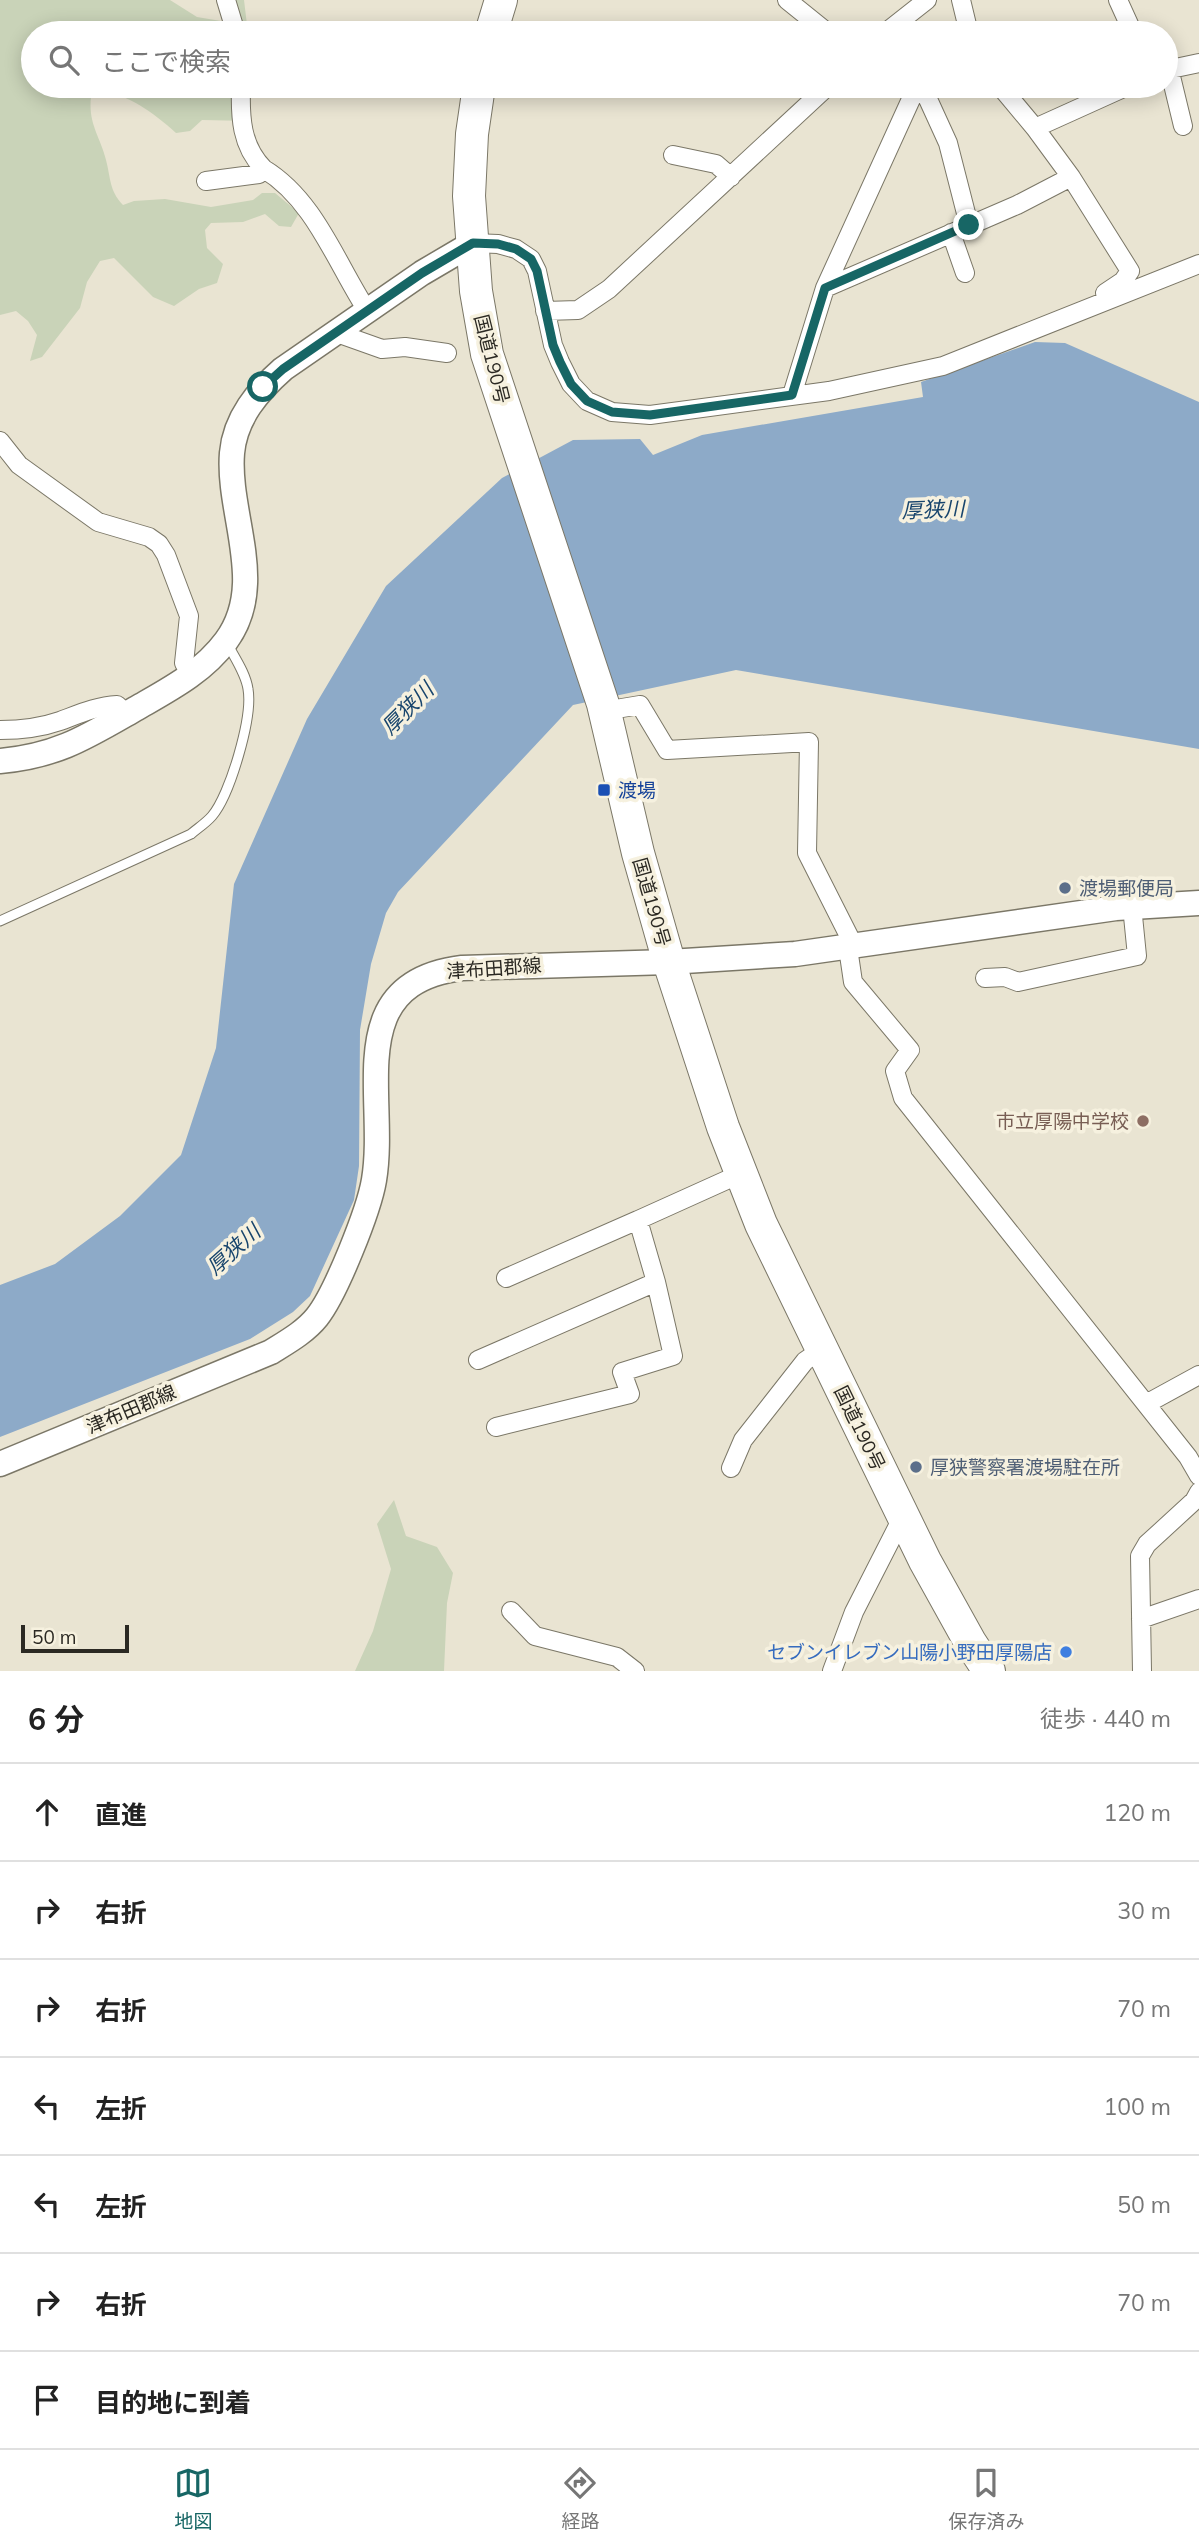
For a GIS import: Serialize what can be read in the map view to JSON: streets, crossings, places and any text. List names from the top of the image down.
{
  "streets": {
    "highway": ["国道190号"],
    "main road": ["津布田郡線"]
  },
  "crossings": [
    ["国道190号", "津布田郡線"]
  ],
  "water": ["厚狭川"],
  "places": {
    "transit": ["渡場"],
    "other": [
      "渡場郵便局",
      "市立厚陽中学校",
      "厚狭警察署渡場駐在所",
      "セブンイレブン山陽小野田厚陽店"
    ]
  },
  "scale_bar": "50 m",
  "page": {
    "search": "ここで検索",
    "scale": "50 m",
    "heading": ["6 分", "徒歩 · 440 m"],
    "list": [
      ["直進", "120 m"],
      ["右折", "30 m"],
      ["右折", "70 m"],
      ["左折", "100 m"],
      ["左折", "50 m"],
      ["右折", "70 m"],
      "目的地に到着"
    ],
    "nav": ["地図", "経路", "保存済み"]
  }
}
